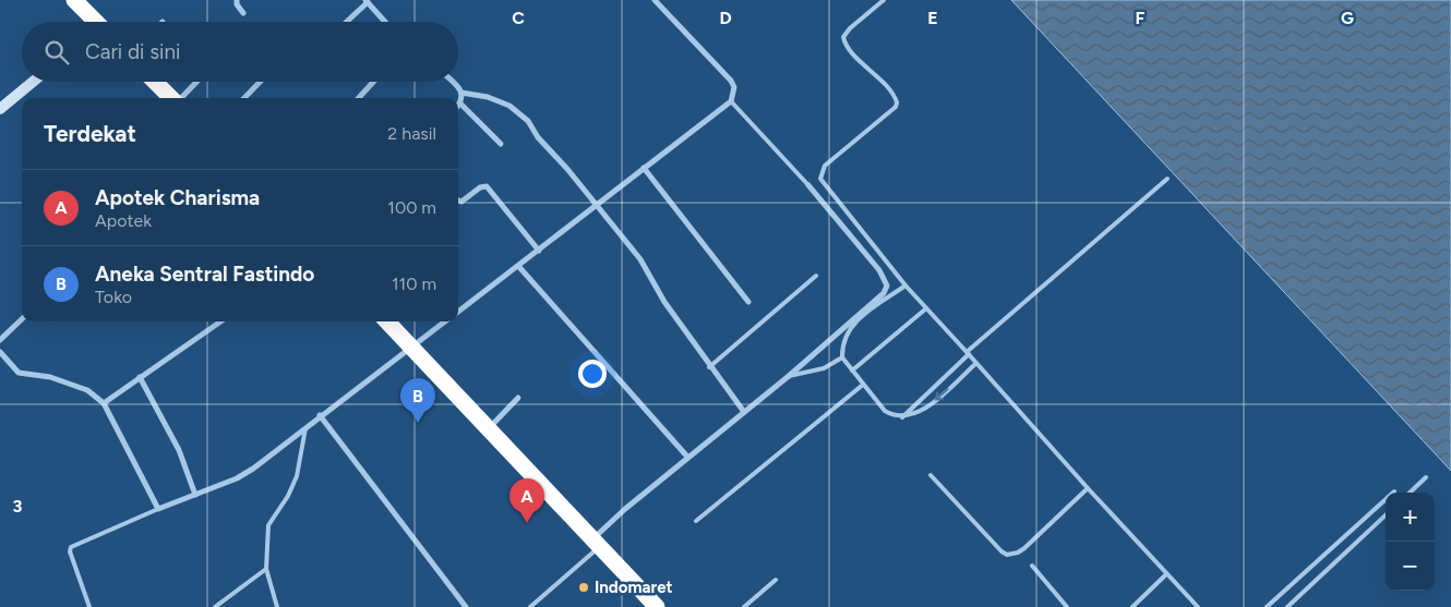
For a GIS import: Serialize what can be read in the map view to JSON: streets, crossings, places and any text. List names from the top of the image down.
{
  "places": ["Indomaret"],
  "page": {
    "search": "Cari di sini",
    "heading": ["Terdekat", "2 hasil"],
    "list": [
      {
        "mark": "A",
        "name": "Apotek Charisma",
        "note": "Apotek",
        "value": "100 m"
      },
      {
        "mark": "B",
        "name": "Aneka Sentral Fastindo",
        "note": "Toko",
        "value": "110 m"
      }
    ],
    "pins": ["B", "A"],
    "map_buttons": ["+", "−"]
  },
  "grid": {
    "columns": [
      "C",
      "D",
      "E",
      "F",
      "G"
    ],
    "rows": ["3"]
  }
}
